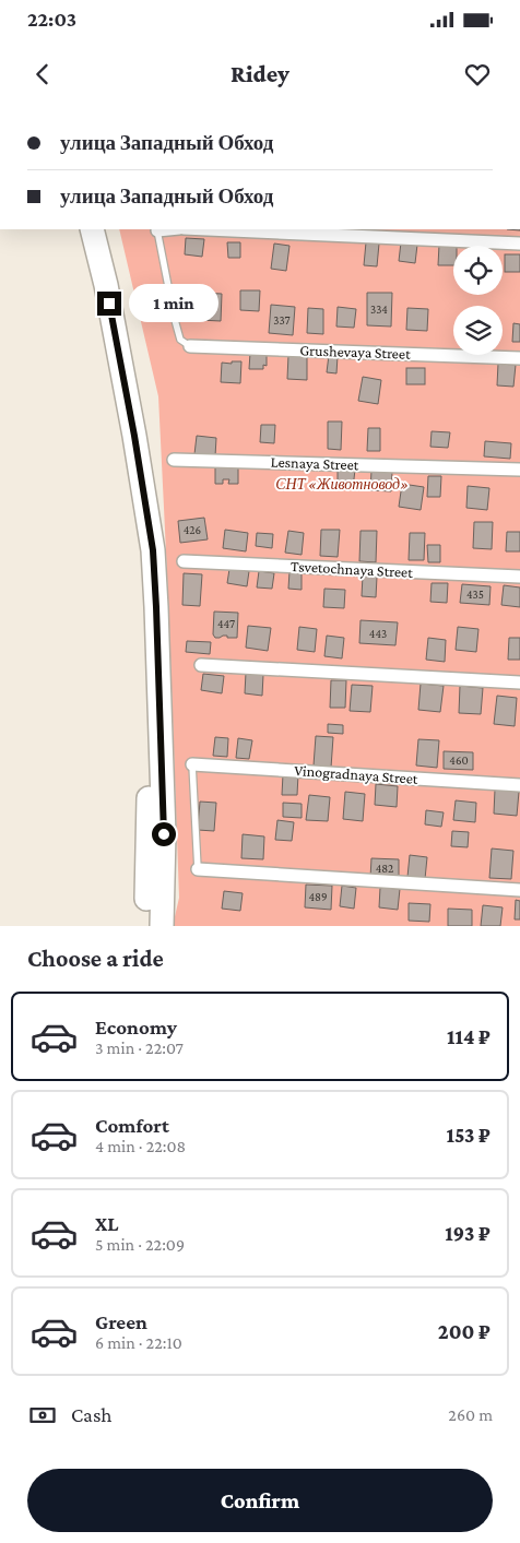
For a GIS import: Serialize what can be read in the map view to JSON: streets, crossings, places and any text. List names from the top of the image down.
{
  "streets": {
    "street": [
      "Grushevaya Street",
      "Lesnaya Street",
      "Tsvetochnaya Street",
      "Vinogradnaya Street"
    ]
  },
  "parks": ["СНТ «Животновод»"],
  "house_numbers": [
    "334",
    "337",
    "426",
    "435",
    "447",
    "443",
    "460",
    "482",
    "489"
  ],
  "page": {
    "status": "22:03",
    "header": "Ridey",
    "banner": ["улица Западный Обход", "улица Западный Обход"],
    "bubble": "1 min",
    "heading": "Choose a ride",
    "list": [
      {
        "name": "Economy",
        "note": "3 min · 22:07",
        "value": "114 ₽"
      },
      {
        "name": "Comfort",
        "note": "4 min · 22:08",
        "value": "153 ₽"
      },
      {
        "name": "XL",
        "note": "5 min · 22:09",
        "value": "193 ₽"
      },
      {
        "name": "Green",
        "note": "6 min · 22:10",
        "value": "200 ₽"
      }
    ],
    "pay": ["Cash", "260 m"],
    "buttons": "Confirm"
  }
}
